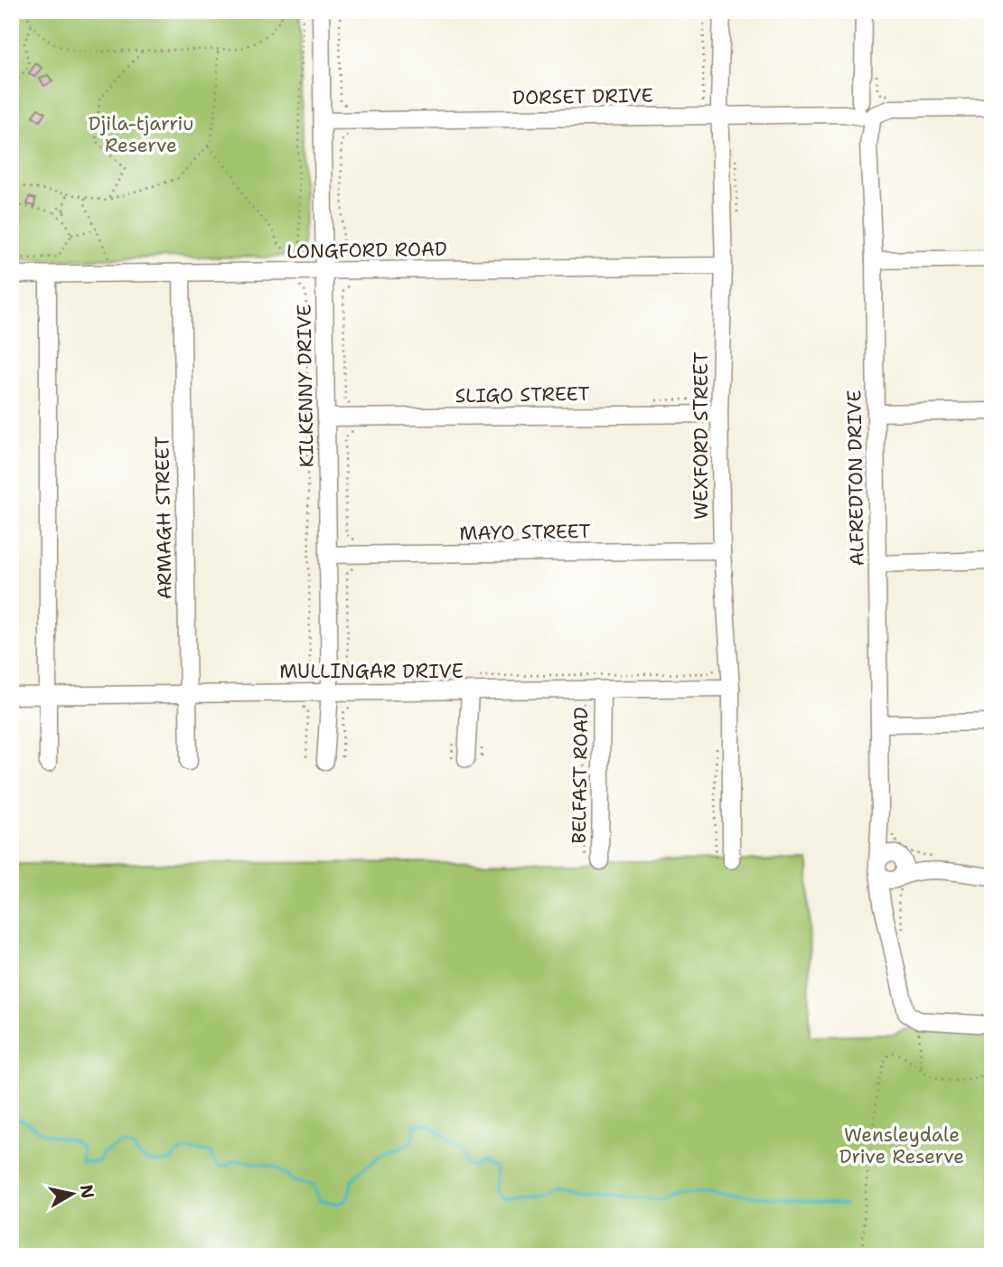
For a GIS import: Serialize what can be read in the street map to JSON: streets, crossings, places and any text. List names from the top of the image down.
{
  "streets": {
    "street": [
      "DORSET DRIVE",
      "LONGFORD ROAD",
      "KILKENNY DRIVE",
      "SLIGO STREET",
      "WEXFORD STREET",
      "ALFREDTON DRIVE",
      "ARMAGH STREET",
      "MAYO STREET",
      "MULLINGAR DRIVE",
      "BELFAST ROAD"
    ]
  },
  "crossings": [
    ["DORSET DRIVE", "KILKENNY DRIVE"],
    ["DORSET DRIVE", "WEXFORD STREET"],
    ["DORSET DRIVE", "ALFREDTON DRIVE"],
    ["LONGFORD ROAD", "KILKENNY DRIVE"],
    ["LONGFORD ROAD", "WEXFORD STREET"],
    ["LONGFORD ROAD", "ARMAGH STREET"],
    ["KILKENNY DRIVE", "SLIGO STREET"],
    ["KILKENNY DRIVE", "MAYO STREET"],
    ["KILKENNY DRIVE", "MULLINGAR DRIVE"],
    ["SLIGO STREET", "WEXFORD STREET"],
    ["WEXFORD STREET", "MAYO STREET"],
    ["WEXFORD STREET", "MULLINGAR DRIVE"],
    ["ARMAGH STREET", "MULLINGAR DRIVE"],
    ["MULLINGAR DRIVE", "BELFAST ROAD"]
  ],
  "parks": ["Djila-tjarriu Reserve", "Wensleydale Drive Reserve"],
  "north": "right"
}
